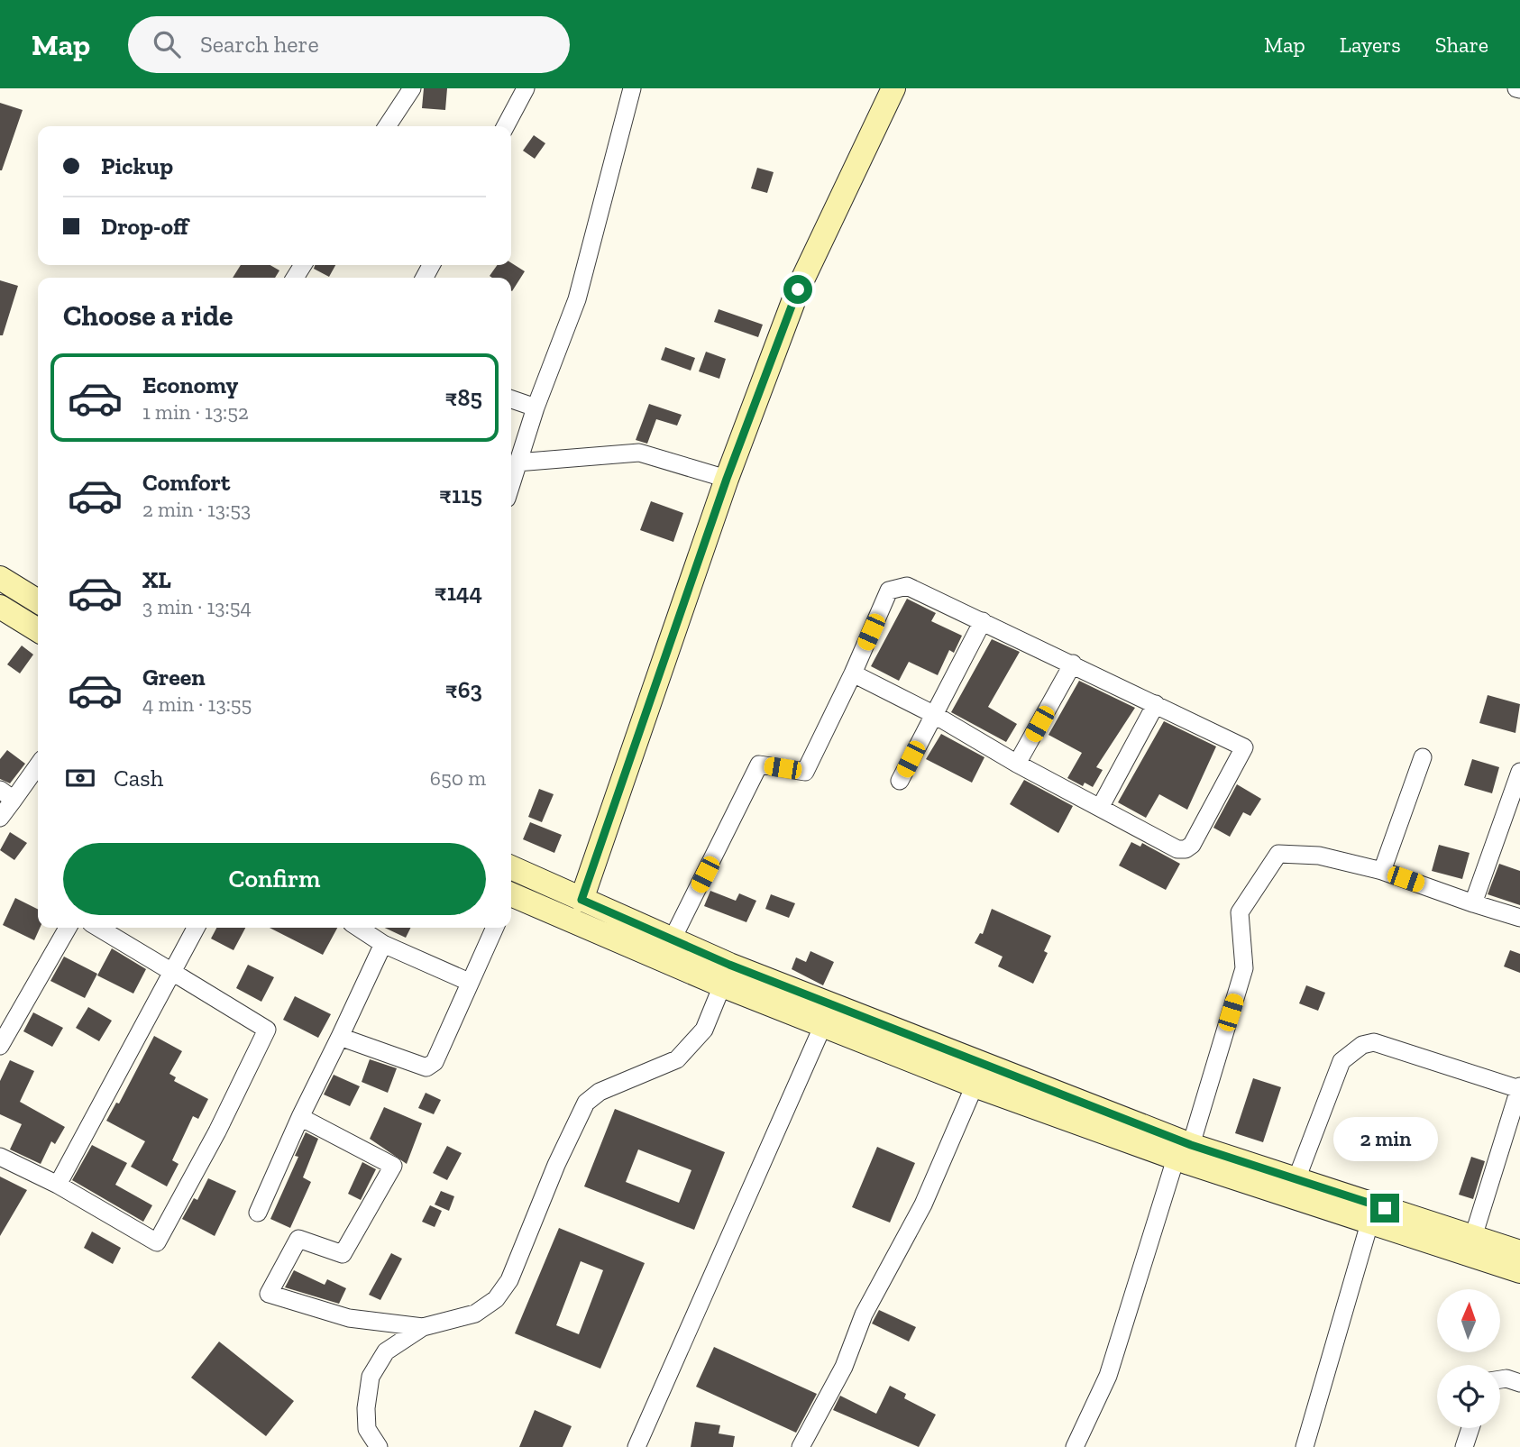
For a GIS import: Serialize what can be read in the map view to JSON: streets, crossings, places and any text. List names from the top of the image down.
{
  "north": "top",
  "page": {
    "header": "Map",
    "search": "Search here",
    "nav": ["Map", "Layers", "Share"],
    "banner": ["Pickup", "Drop-off"],
    "heading": "Choose a ride",
    "list": [
      {
        "name": "Economy",
        "note": "1 min · 13:52",
        "value": "₹85"
      },
      {
        "name": "Comfort",
        "note": "2 min · 13:53",
        "value": "₹115"
      },
      {
        "name": "XL",
        "note": "3 min · 13:54",
        "value": "₹144"
      },
      {
        "name": "Green",
        "note": "4 min · 13:55",
        "value": "₹63"
      }
    ],
    "pay": ["Cash", "650 m"],
    "buttons": "Confirm",
    "bubble": "2 min"
  }
}
